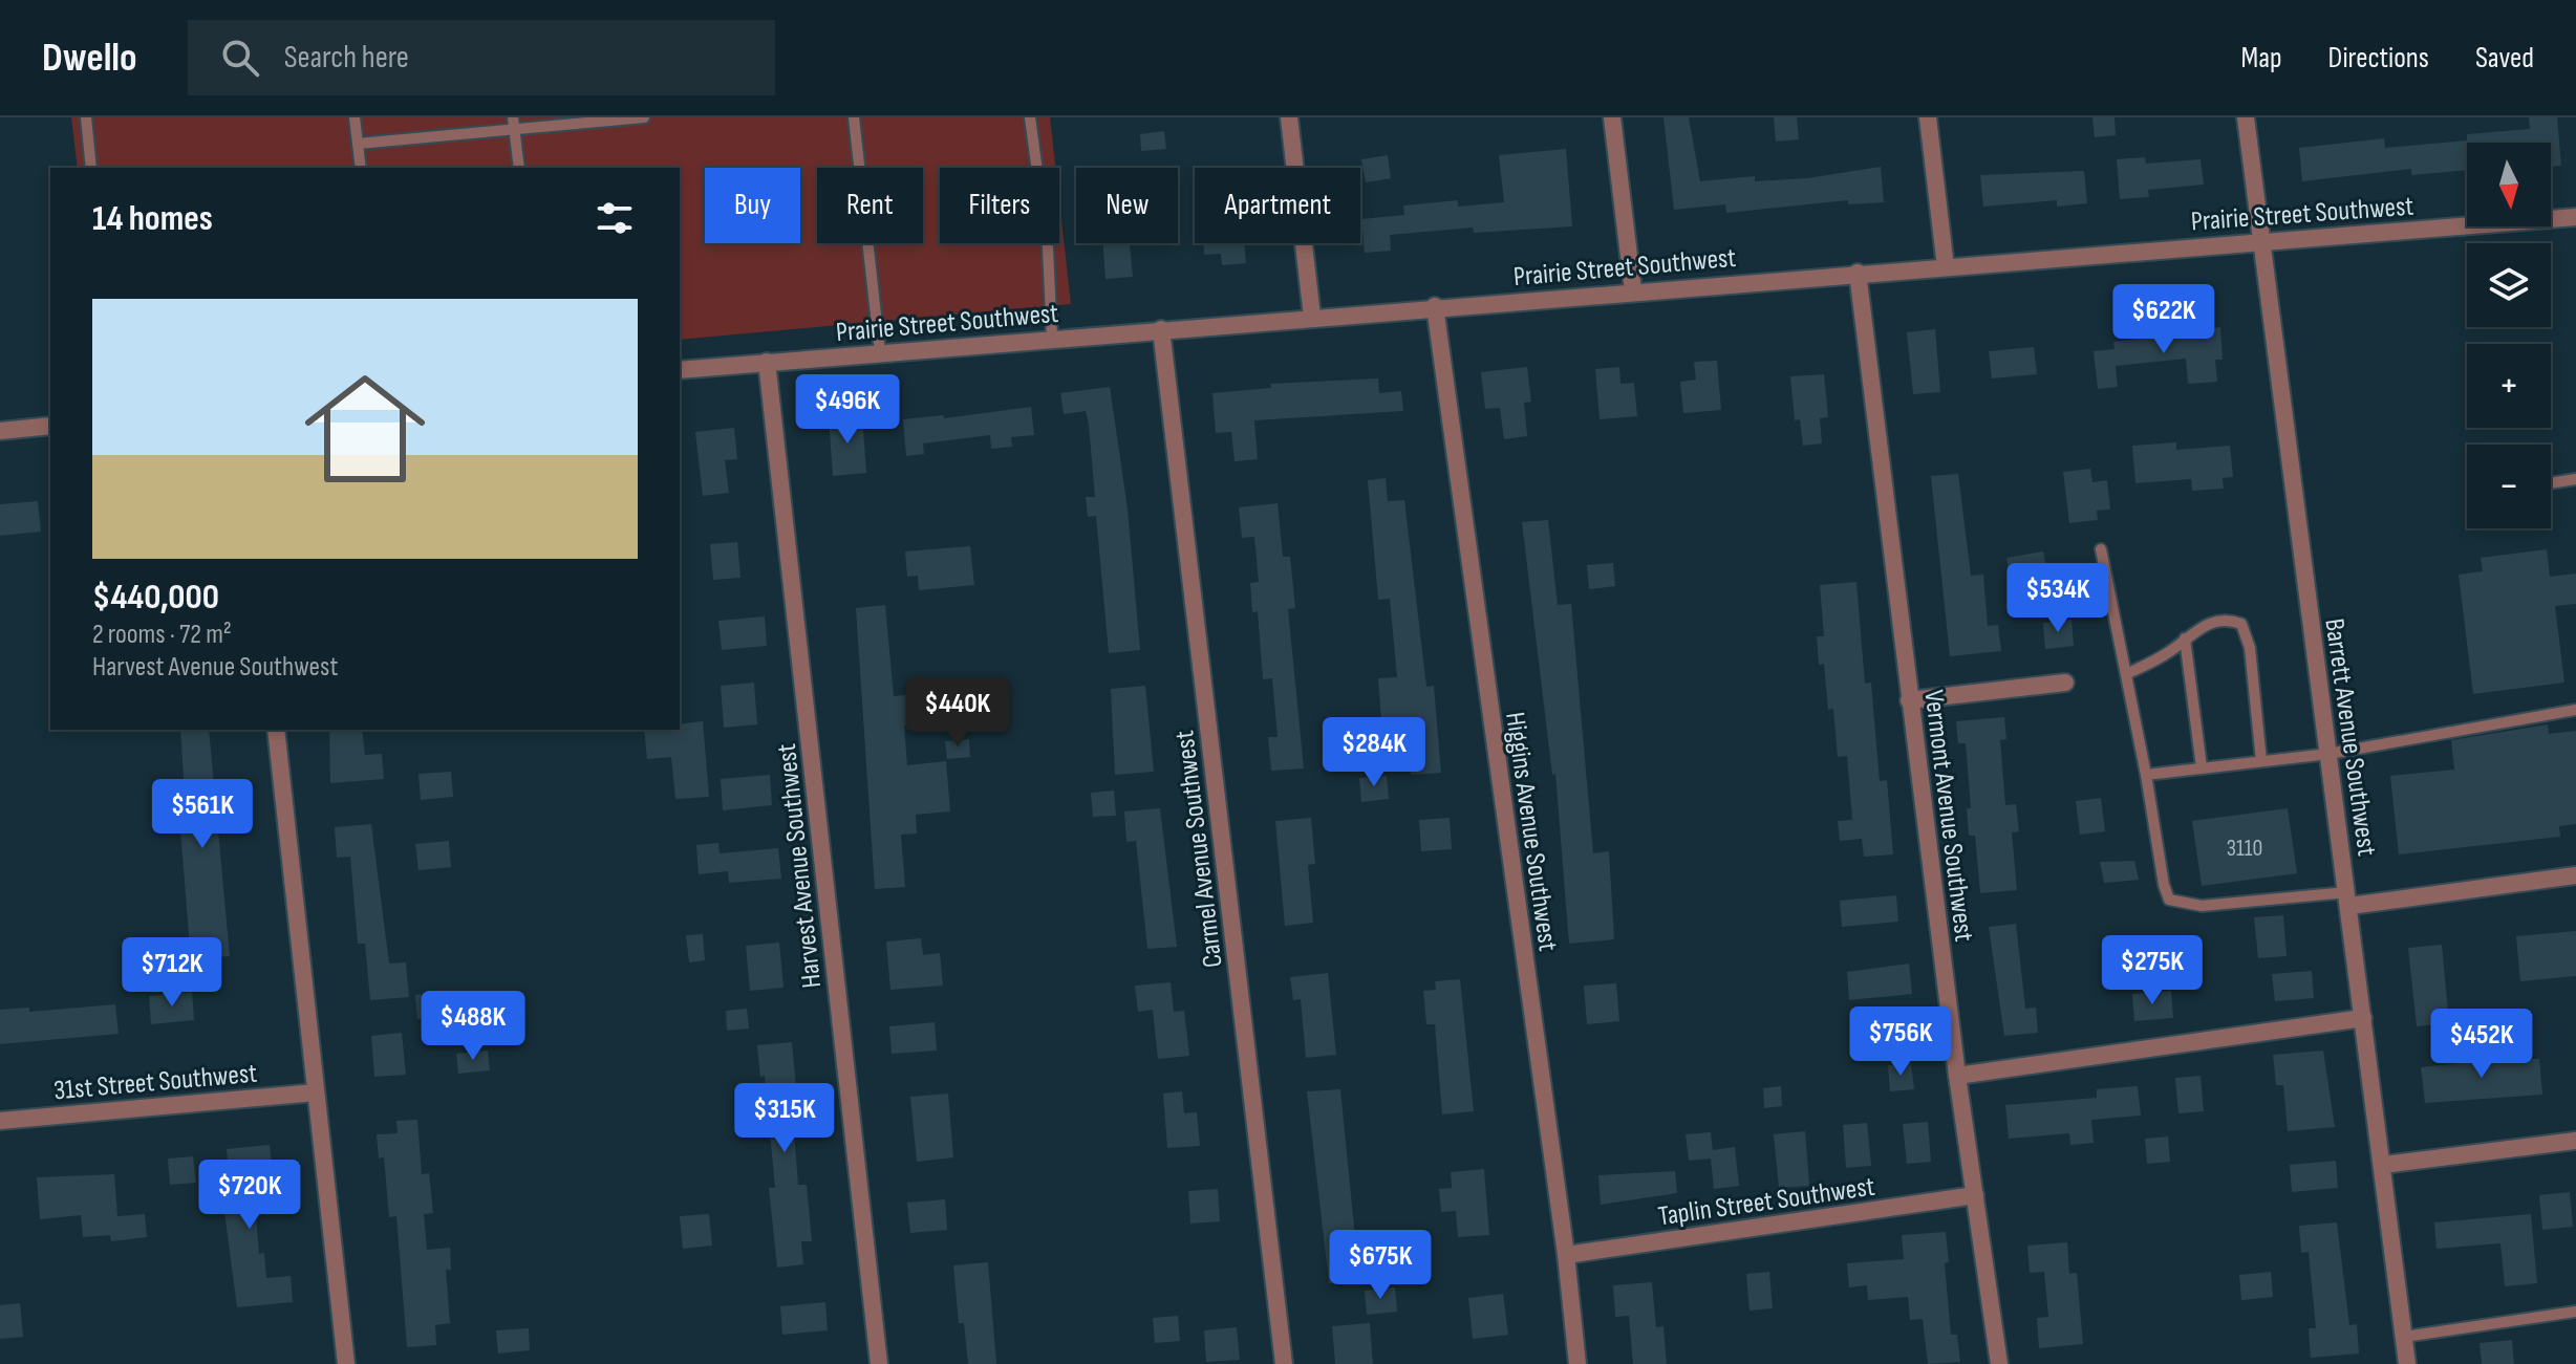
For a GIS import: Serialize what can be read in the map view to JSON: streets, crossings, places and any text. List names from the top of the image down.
{
  "streets": {
    "street": [
      "Prairie Street Southwest",
      "Barrett Avenue Southwest",
      "Vermont Avenue Southwest",
      "Higgins Avenue Southwest",
      "Carmel Avenue Southwest",
      "Harvest Avenue Southwest",
      "31st Street Southwest",
      "Taplin Street Southwest"
    ]
  },
  "crossings": [
    ["Prairie Street Southwest", "Barrett Avenue Southwest"],
    ["Prairie Street Southwest", "Vermont Avenue Southwest"],
    ["Prairie Street Southwest", "Higgins Avenue Southwest"],
    ["Prairie Street Southwest", "Carmel Avenue Southwest"],
    ["Prairie Street Southwest", "Harvest Avenue Southwest"],
    ["Vermont Avenue Southwest", "Taplin Street Southwest"],
    ["Higgins Avenue Southwest", "Taplin Street Southwest"]
  ],
  "house_numbers": ["3110"],
  "north": "bottom",
  "page": {
    "header": "Dwello",
    "search": "Search here",
    "nav": ["Map", "Directions", "Saved"],
    "map_buttons": ["+", "−"],
    "chip": [
      "Buy",
      "Rent",
      "Filters",
      "New",
      "Apartment"
    ],
    "heading": "14 homes",
    "list": [
      {
        "name": "$440,000",
        "note": "2 rooms · 72 m² · Harvest Avenue Southwest"
      }
    ],
    "price": [
      "$622K",
      "$496K",
      "$534K",
      "$440K",
      "$284K",
      "$561K",
      "$275K",
      "$712K",
      "$488K",
      "$756K",
      "$452K",
      "$315K",
      "$720K",
      "$675K"
    ]
  }
}
